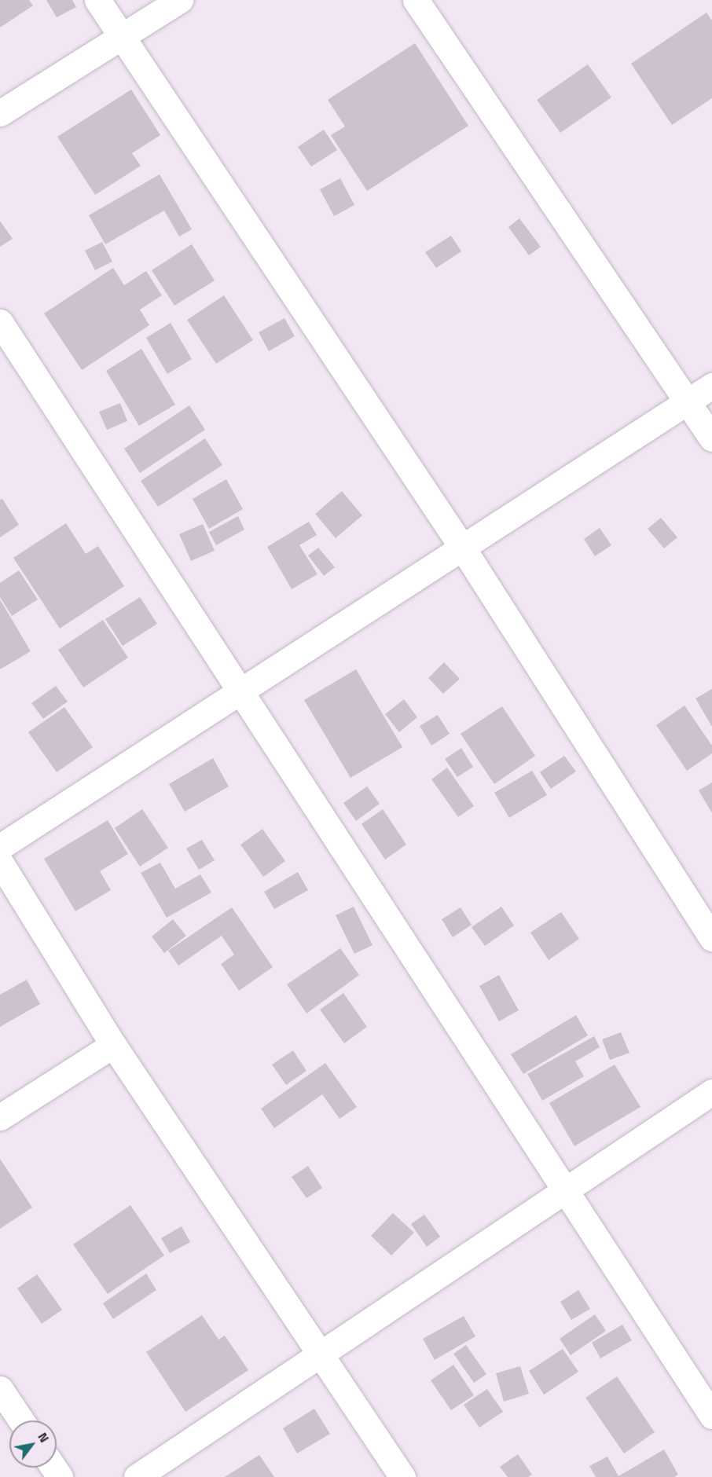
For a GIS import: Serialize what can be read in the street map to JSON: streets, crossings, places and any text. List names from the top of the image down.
{
  "north": "top right"
}
